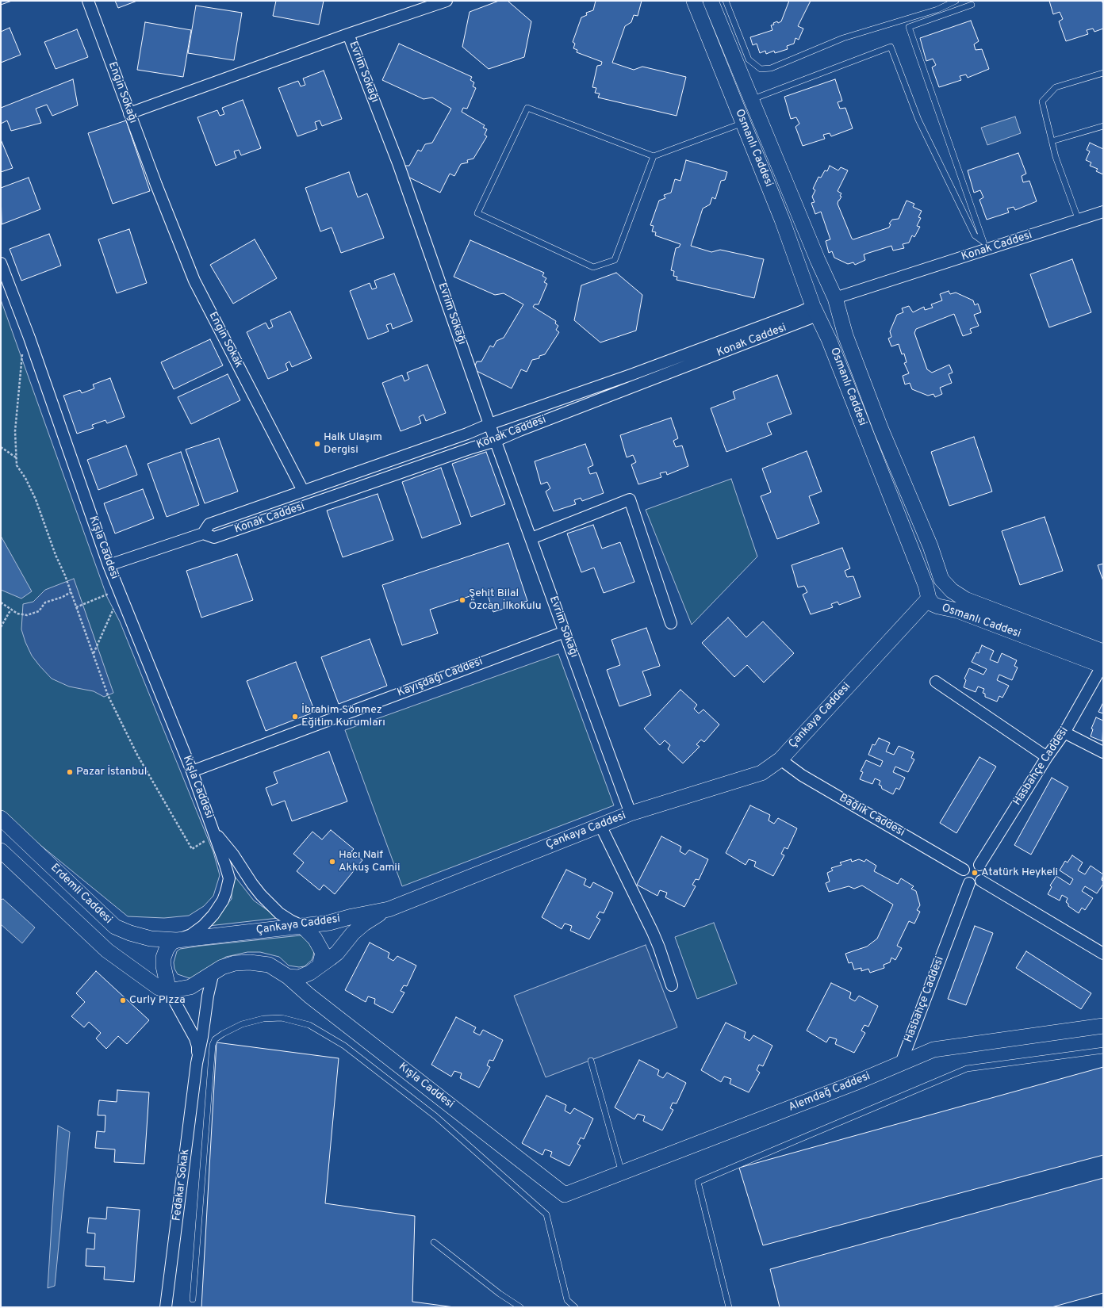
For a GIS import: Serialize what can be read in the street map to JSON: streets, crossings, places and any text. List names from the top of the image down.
{
  "streets": {
    "main road": [
      "Osmanlı Caddesi",
      "Kışla Caddesi",
      "Çankaya Caddesi",
      "Erdemli Caddesi",
      "Alemdağ Caddesi"
    ],
    "street": [
      "Evrim Sokağı",
      "Engin Sokağı",
      "Konak Caddesi",
      "Engin Sokak",
      "Kayışdağı Caddesi",
      "Hasbahçe Caddesi",
      "Bağlık Caddesi",
      "Fedakar Sokak"
    ]
  },
  "crossings": [
    ["Evrim Sokağı", "Engin Sokağı"],
    ["Evrim Sokağı", "Konak Caddesi"],
    ["Evrim Sokağı", "Kayışdağı Caddesi"],
    ["Evrim Sokağı", "Çankaya Caddesi"],
    ["Engin Sokağı", "Engin Sokak"],
    ["Osmanlı Caddesi", "Konak Caddesi"],
    ["Osmanlı Caddesi", "Çankaya Caddesi"],
    ["Osmanlı Caddesi", "Hasbahçe Caddesi"],
    ["Konak Caddesi", "Engin Sokak"],
    ["Konak Caddesi", "Kışla Caddesi"],
    ["Kışla Caddesi", "Kayışdağı Caddesi"],
    ["Kışla Caddesi", "Çankaya Caddesi"],
    ["Kışla Caddesi", "Erdemli Caddesi"],
    ["Kışla Caddesi", "Alemdağ Caddesi"],
    ["Çankaya Caddesi", "Bağlık Caddesi"],
    ["Çankaya Caddesi", "Erdemli Caddesi"],
    ["Hasbahçe Caddesi", "Bağlık Caddesi"],
    ["Hasbahçe Caddesi", "Alemdağ Caddesi"]
  ],
  "places": [
    "Halk Ulaşım Dergisi",
    "Şehit Bilal Özcan İlkokulu",
    "İbrahim Sönmez Eğitim Kurumları",
    "Pazar İstanbul",
    "Hacı Naif Akkuş Camii",
    "Atatürk Heykeli",
    "Curly Pizza"
  ]
}
